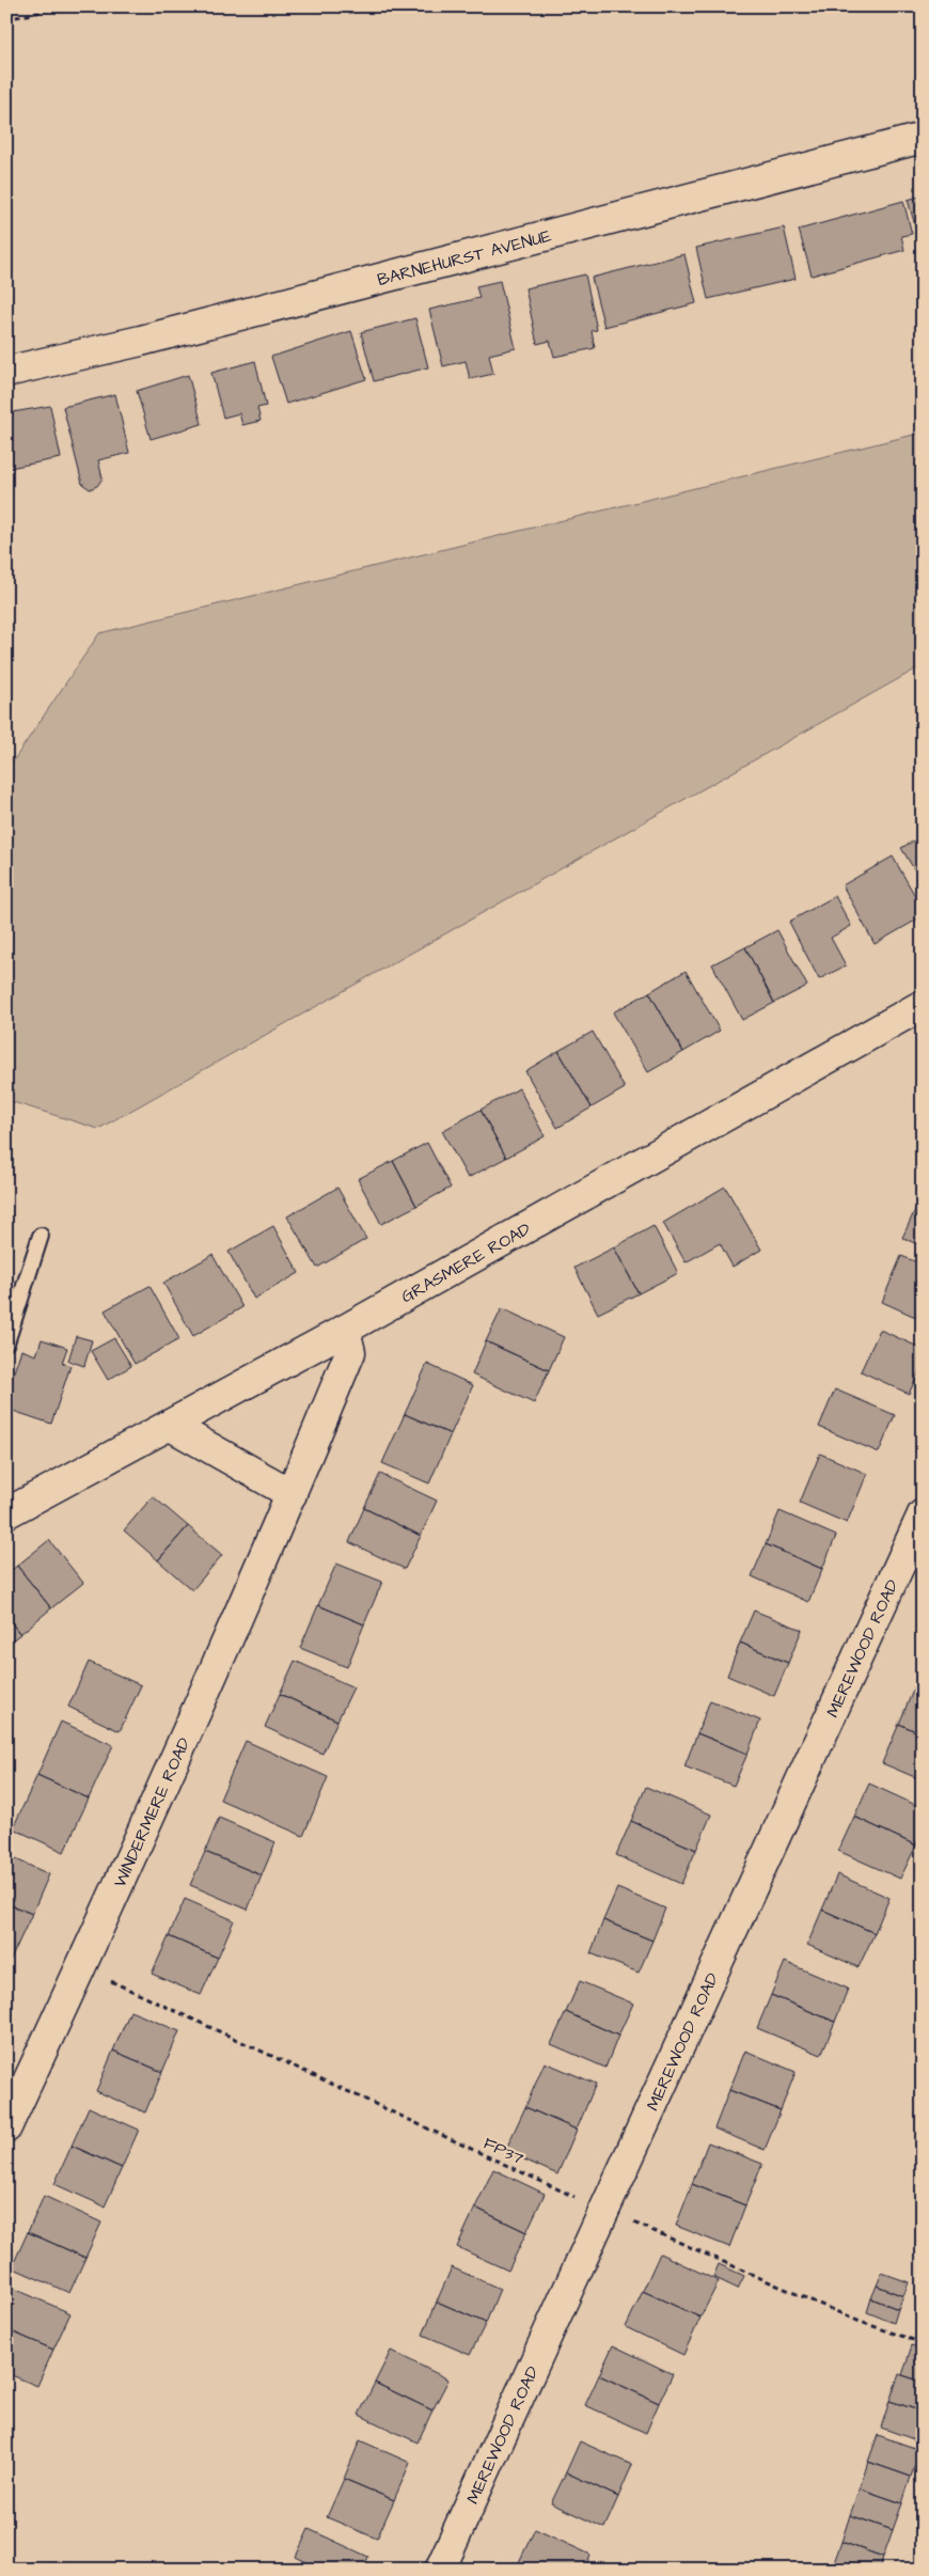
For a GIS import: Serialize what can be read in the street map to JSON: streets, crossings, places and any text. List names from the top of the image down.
{
  "streets": {
    "street": [
      "BARNEHURST AVENUE",
      "GRASMERE ROAD",
      "MEREWOOD ROAD",
      "WINDERMERE ROAD"
    ],
    "path": ["FP37"]
  },
  "crossings": [
    ["GRASMERE ROAD", "WINDERMERE ROAD"],
    ["MEREWOOD ROAD", "FP37"],
    ["WINDERMERE ROAD", "FP37"]
  ]
}
